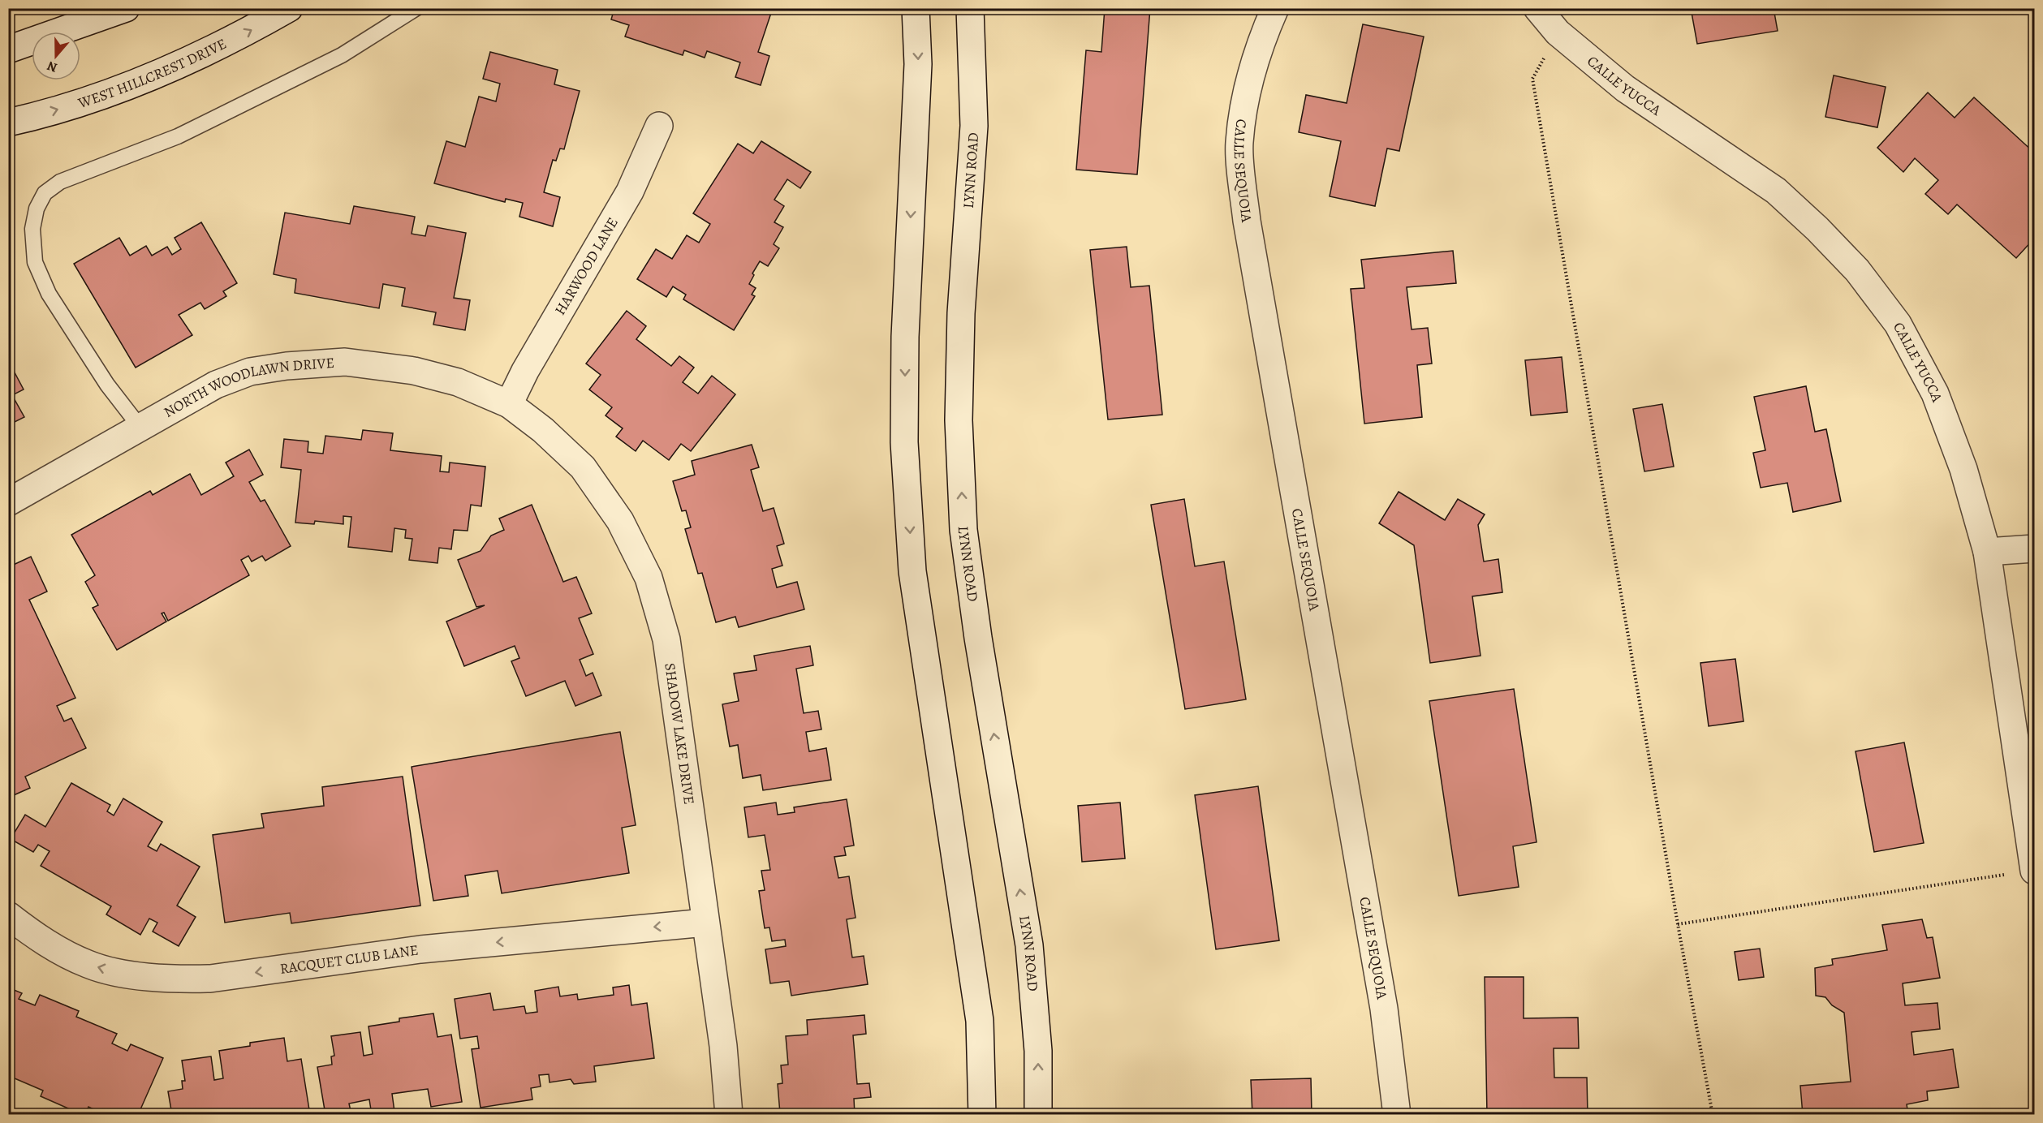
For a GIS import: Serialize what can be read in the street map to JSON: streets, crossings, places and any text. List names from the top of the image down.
{
  "streets": {
    "street": [
      "WEST HILLCREST DRIVE",
      "CALLE YUCCA",
      "LYNN ROAD",
      "CALLE SEQUOIA",
      "HARWOOD LANE",
      "NORTH WOODLAWN DRIVE",
      "SHADOW LAKE DRIVE",
      "RACQUET CLUB LANE"
    ]
  },
  "crossings": [
    ["HARWOOD LANE", "NORTH WOODLAWN DRIVE"],
    ["HARWOOD LANE", "SHADOW LAKE DRIVE"],
    ["NORTH WOODLAWN DRIVE", "SHADOW LAKE DRIVE"],
    ["SHADOW LAKE DRIVE", "RACQUET CLUB LANE"]
  ],
  "one_way": ["RACQUET CLUB LANE"],
  "north": "bottom"
}
